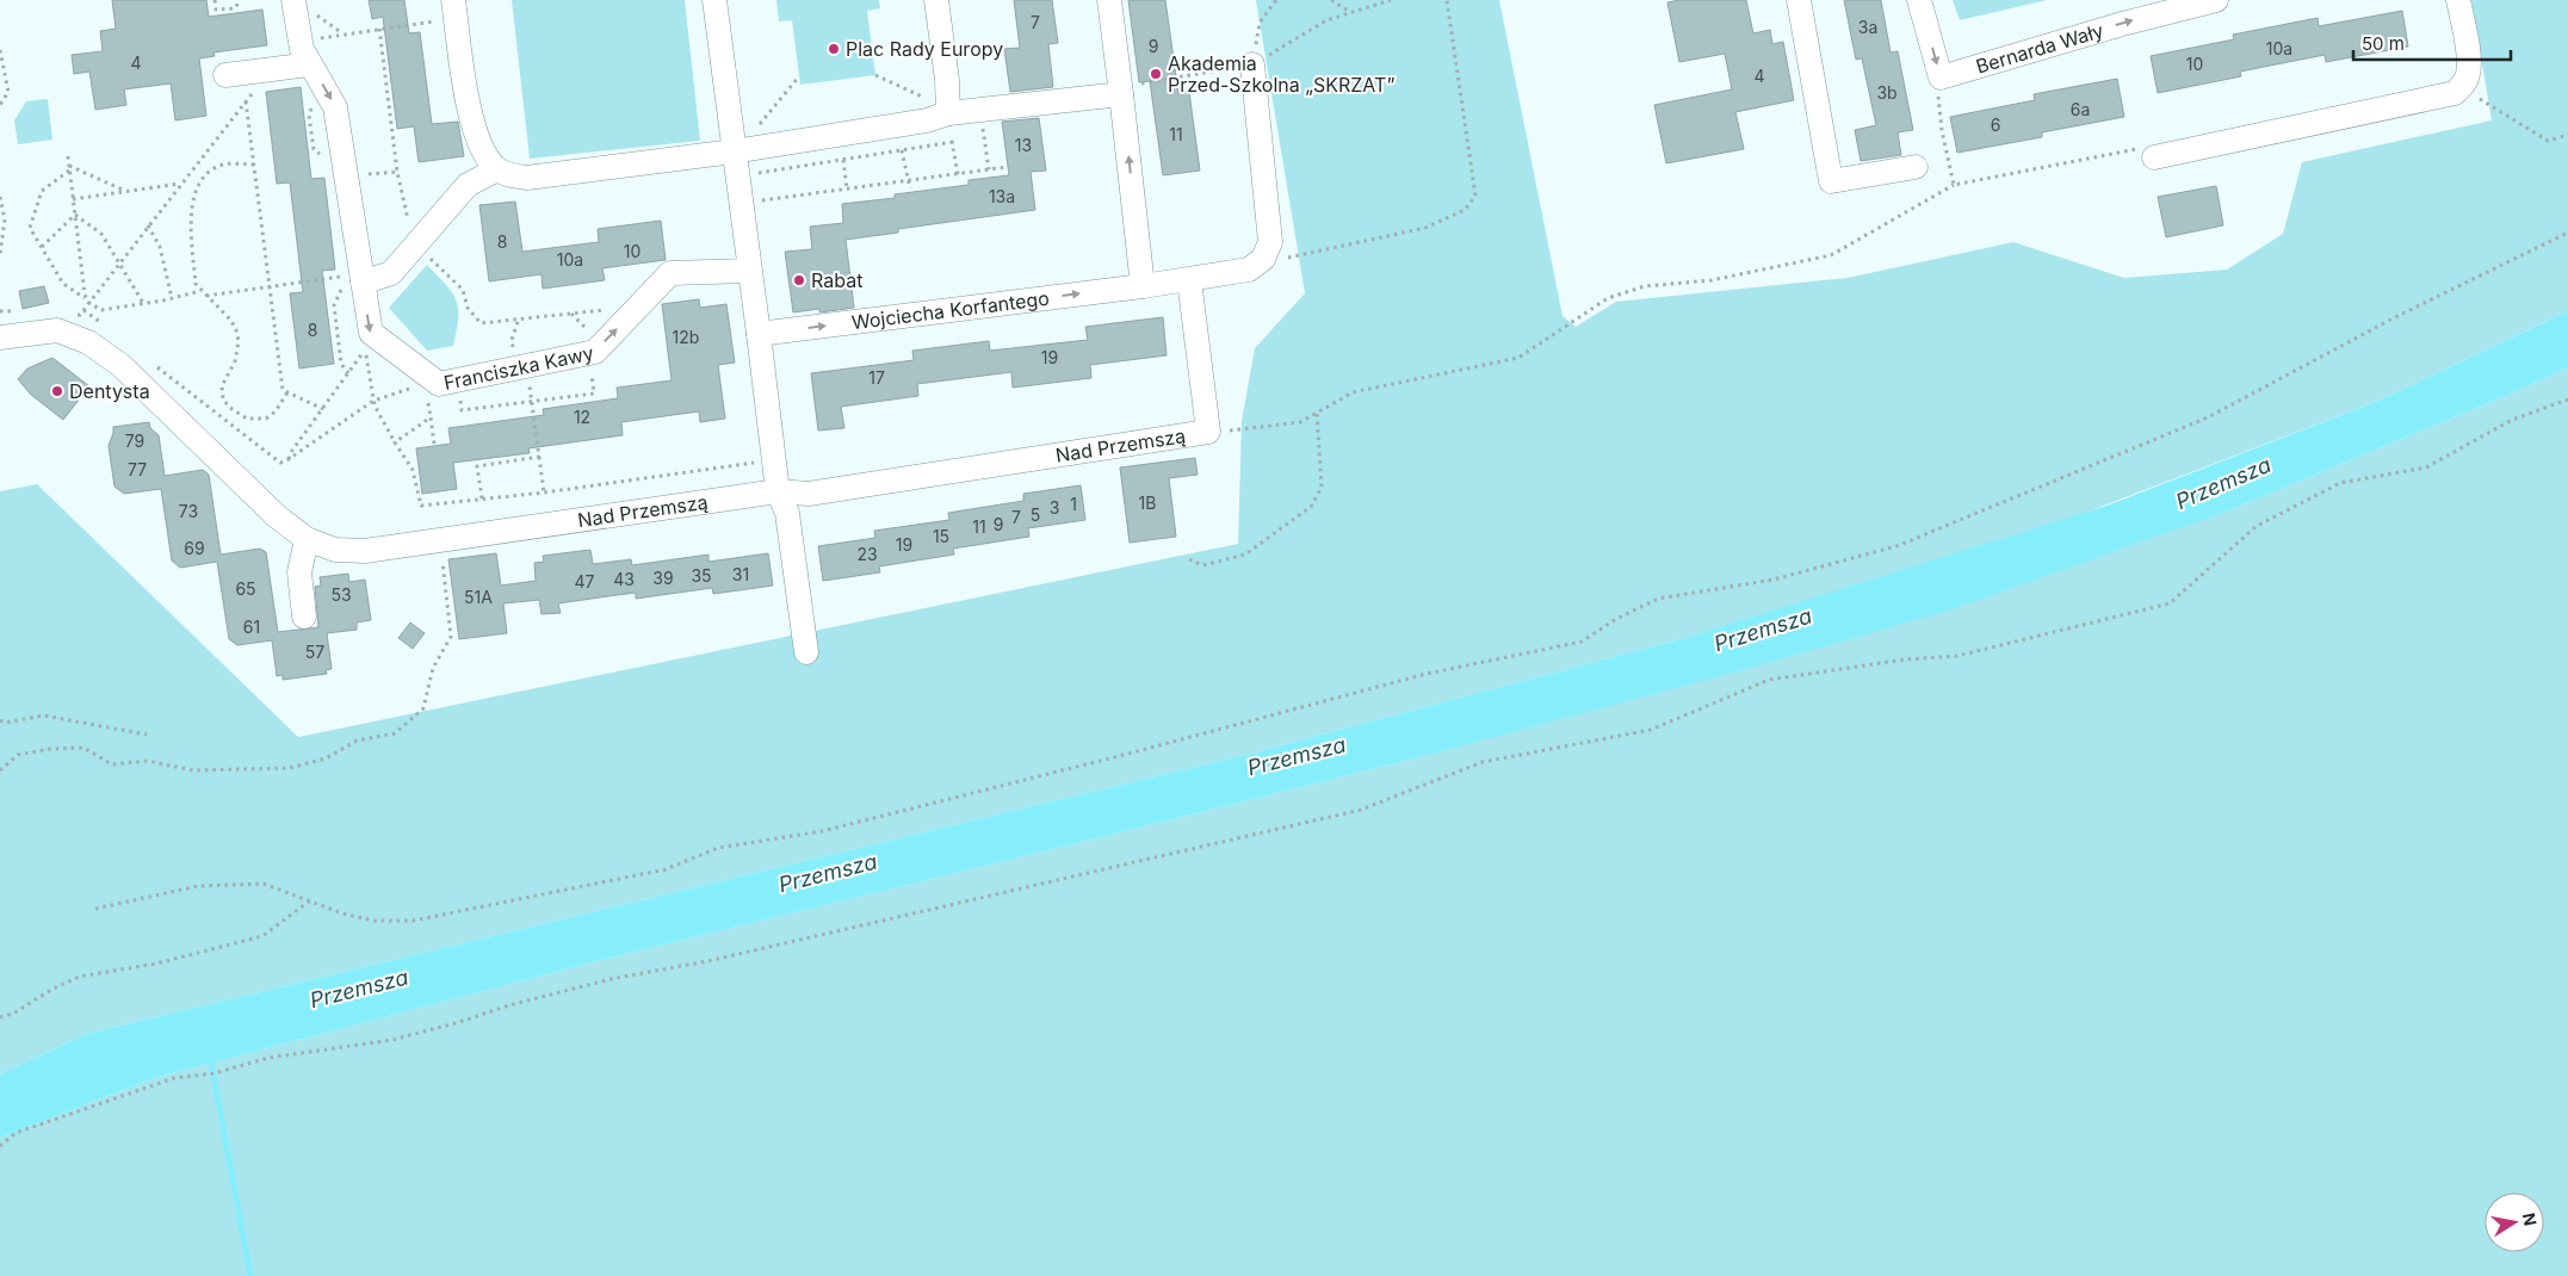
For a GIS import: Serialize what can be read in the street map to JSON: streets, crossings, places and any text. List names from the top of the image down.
{
  "streets": {
    "street": [
      "Bernarda Wały",
      "Wojciecha Korfantego",
      "Franciszka Kawy",
      "Nad Przemszą"
    ]
  },
  "crossings": [
    ["Wojciecha Korfantego", "Nad Przemszą"]
  ],
  "one_way": ["Bernarda Wały"],
  "water": ["Przemsza"],
  "places": [
    "Plac Rady Europy",
    "Akademia Przed-Szkolna „SKRZAT”",
    "Rabat",
    "Dentysta"
  ],
  "house_numbers": [
    "7",
    "3a",
    "9",
    "10a",
    "4",
    "10",
    "4",
    "3b",
    "6a",
    "6",
    "11",
    "13",
    "13a",
    "8",
    "10",
    "10a",
    "8",
    "12b",
    "19",
    "17",
    "12",
    "79",
    "77",
    "1B",
    "1",
    "3",
    "73",
    "5",
    "7",
    "9",
    "11",
    "15",
    "19",
    "69",
    "23",
    "31",
    "35",
    "39",
    "43",
    "47",
    "65",
    "53",
    "51A",
    "61",
    "57"
  ],
  "scale_bar": "50 m",
  "north": "right"
}
